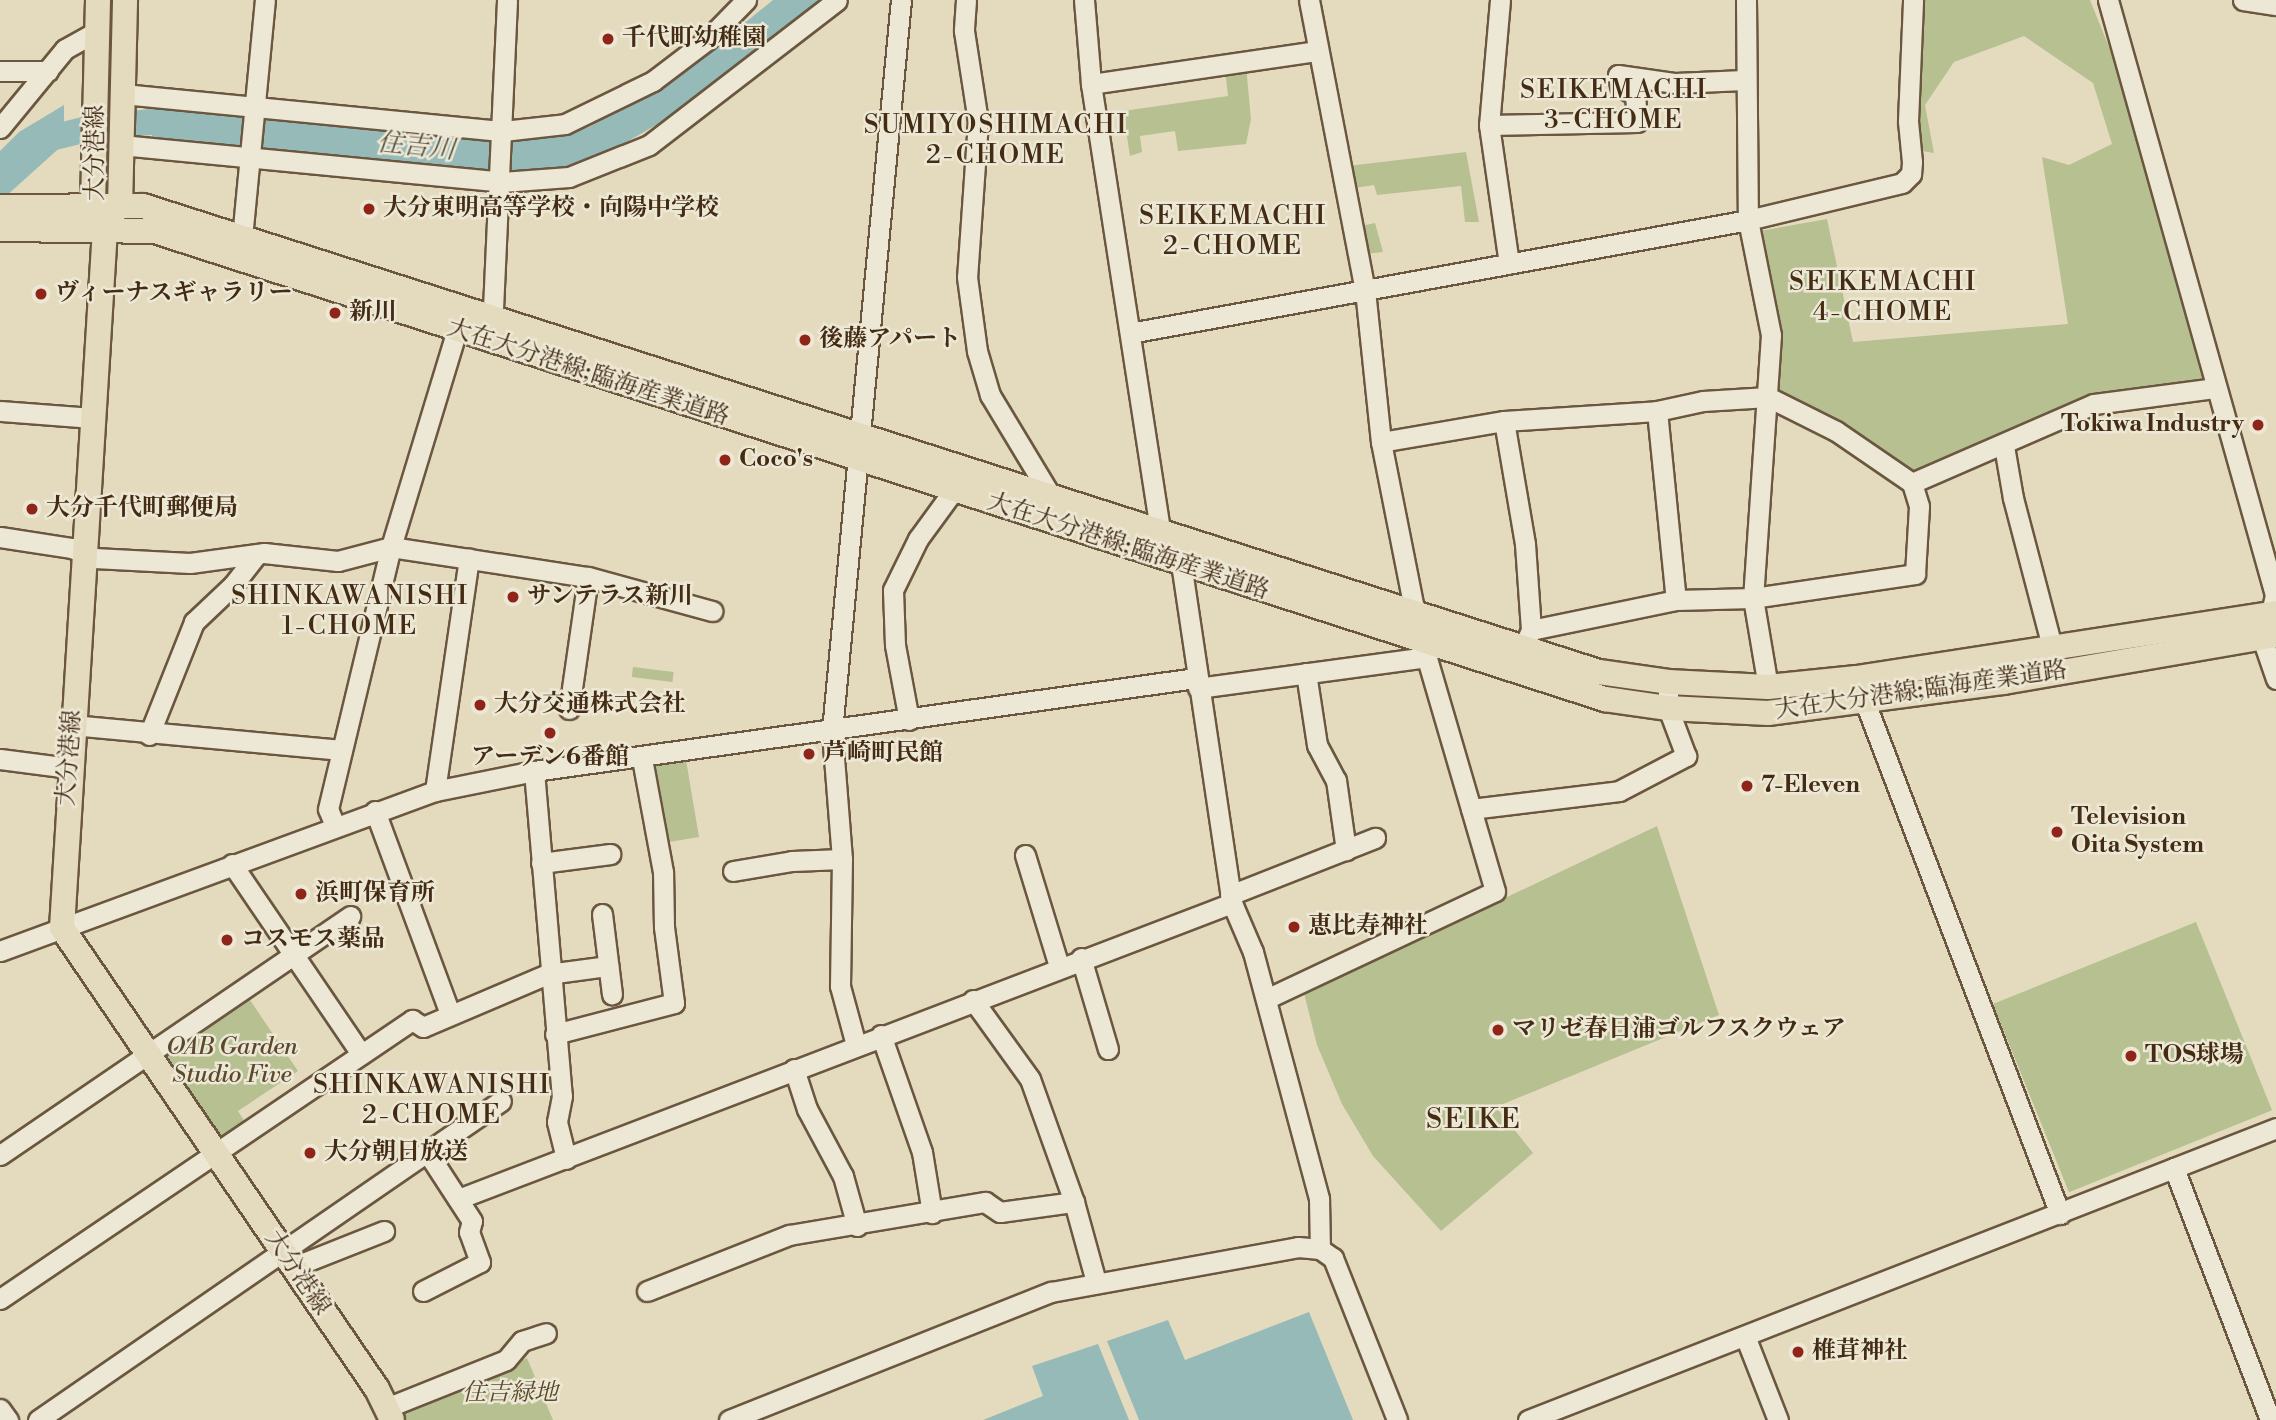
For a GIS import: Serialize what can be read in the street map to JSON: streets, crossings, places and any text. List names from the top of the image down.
{
  "streets": {
    "main road": ["大分港線", "大在大分港線;臨海産業道路"]
  },
  "crossings": [
    ["大分港線", "大在大分港線;臨海産業道路"]
  ],
  "districts": [
    "SEIKEMACHI 3-CHOME",
    "SUMIYOSHIMACHI 2-CHOME",
    "SEIKEMACHI 2-CHOME",
    "SEIKEMACHI 4-CHOME",
    "SHINKAWANISHI 1-CHOME",
    "SHINKAWANISHI 2-CHOME",
    "SEIKE"
  ],
  "water": ["住吉川"],
  "parks": ["OAB Garden Studio Five", "住吉緑地"],
  "places": [
    "千代町幼稚園",
    "大分東明高等学校・向陽中学校",
    "ヴィーナスギャラリー",
    "新川",
    "後藤アパート",
    "Tokiwa Industry",
    "Coco's",
    "大分千代町郵便局",
    "サンテラス新川",
    "大分交通株式会社",
    "アーデン6番館",
    "芦崎町民館",
    "7-Eleven",
    "Television Oita System",
    "浜町保育所",
    "恵比寿神社",
    "コスモス薬品",
    "マリゼ春日浦ゴルフスクウェア",
    "TOS球場",
    "大分朝日放送",
    "椎茸神社"
  ]
}
